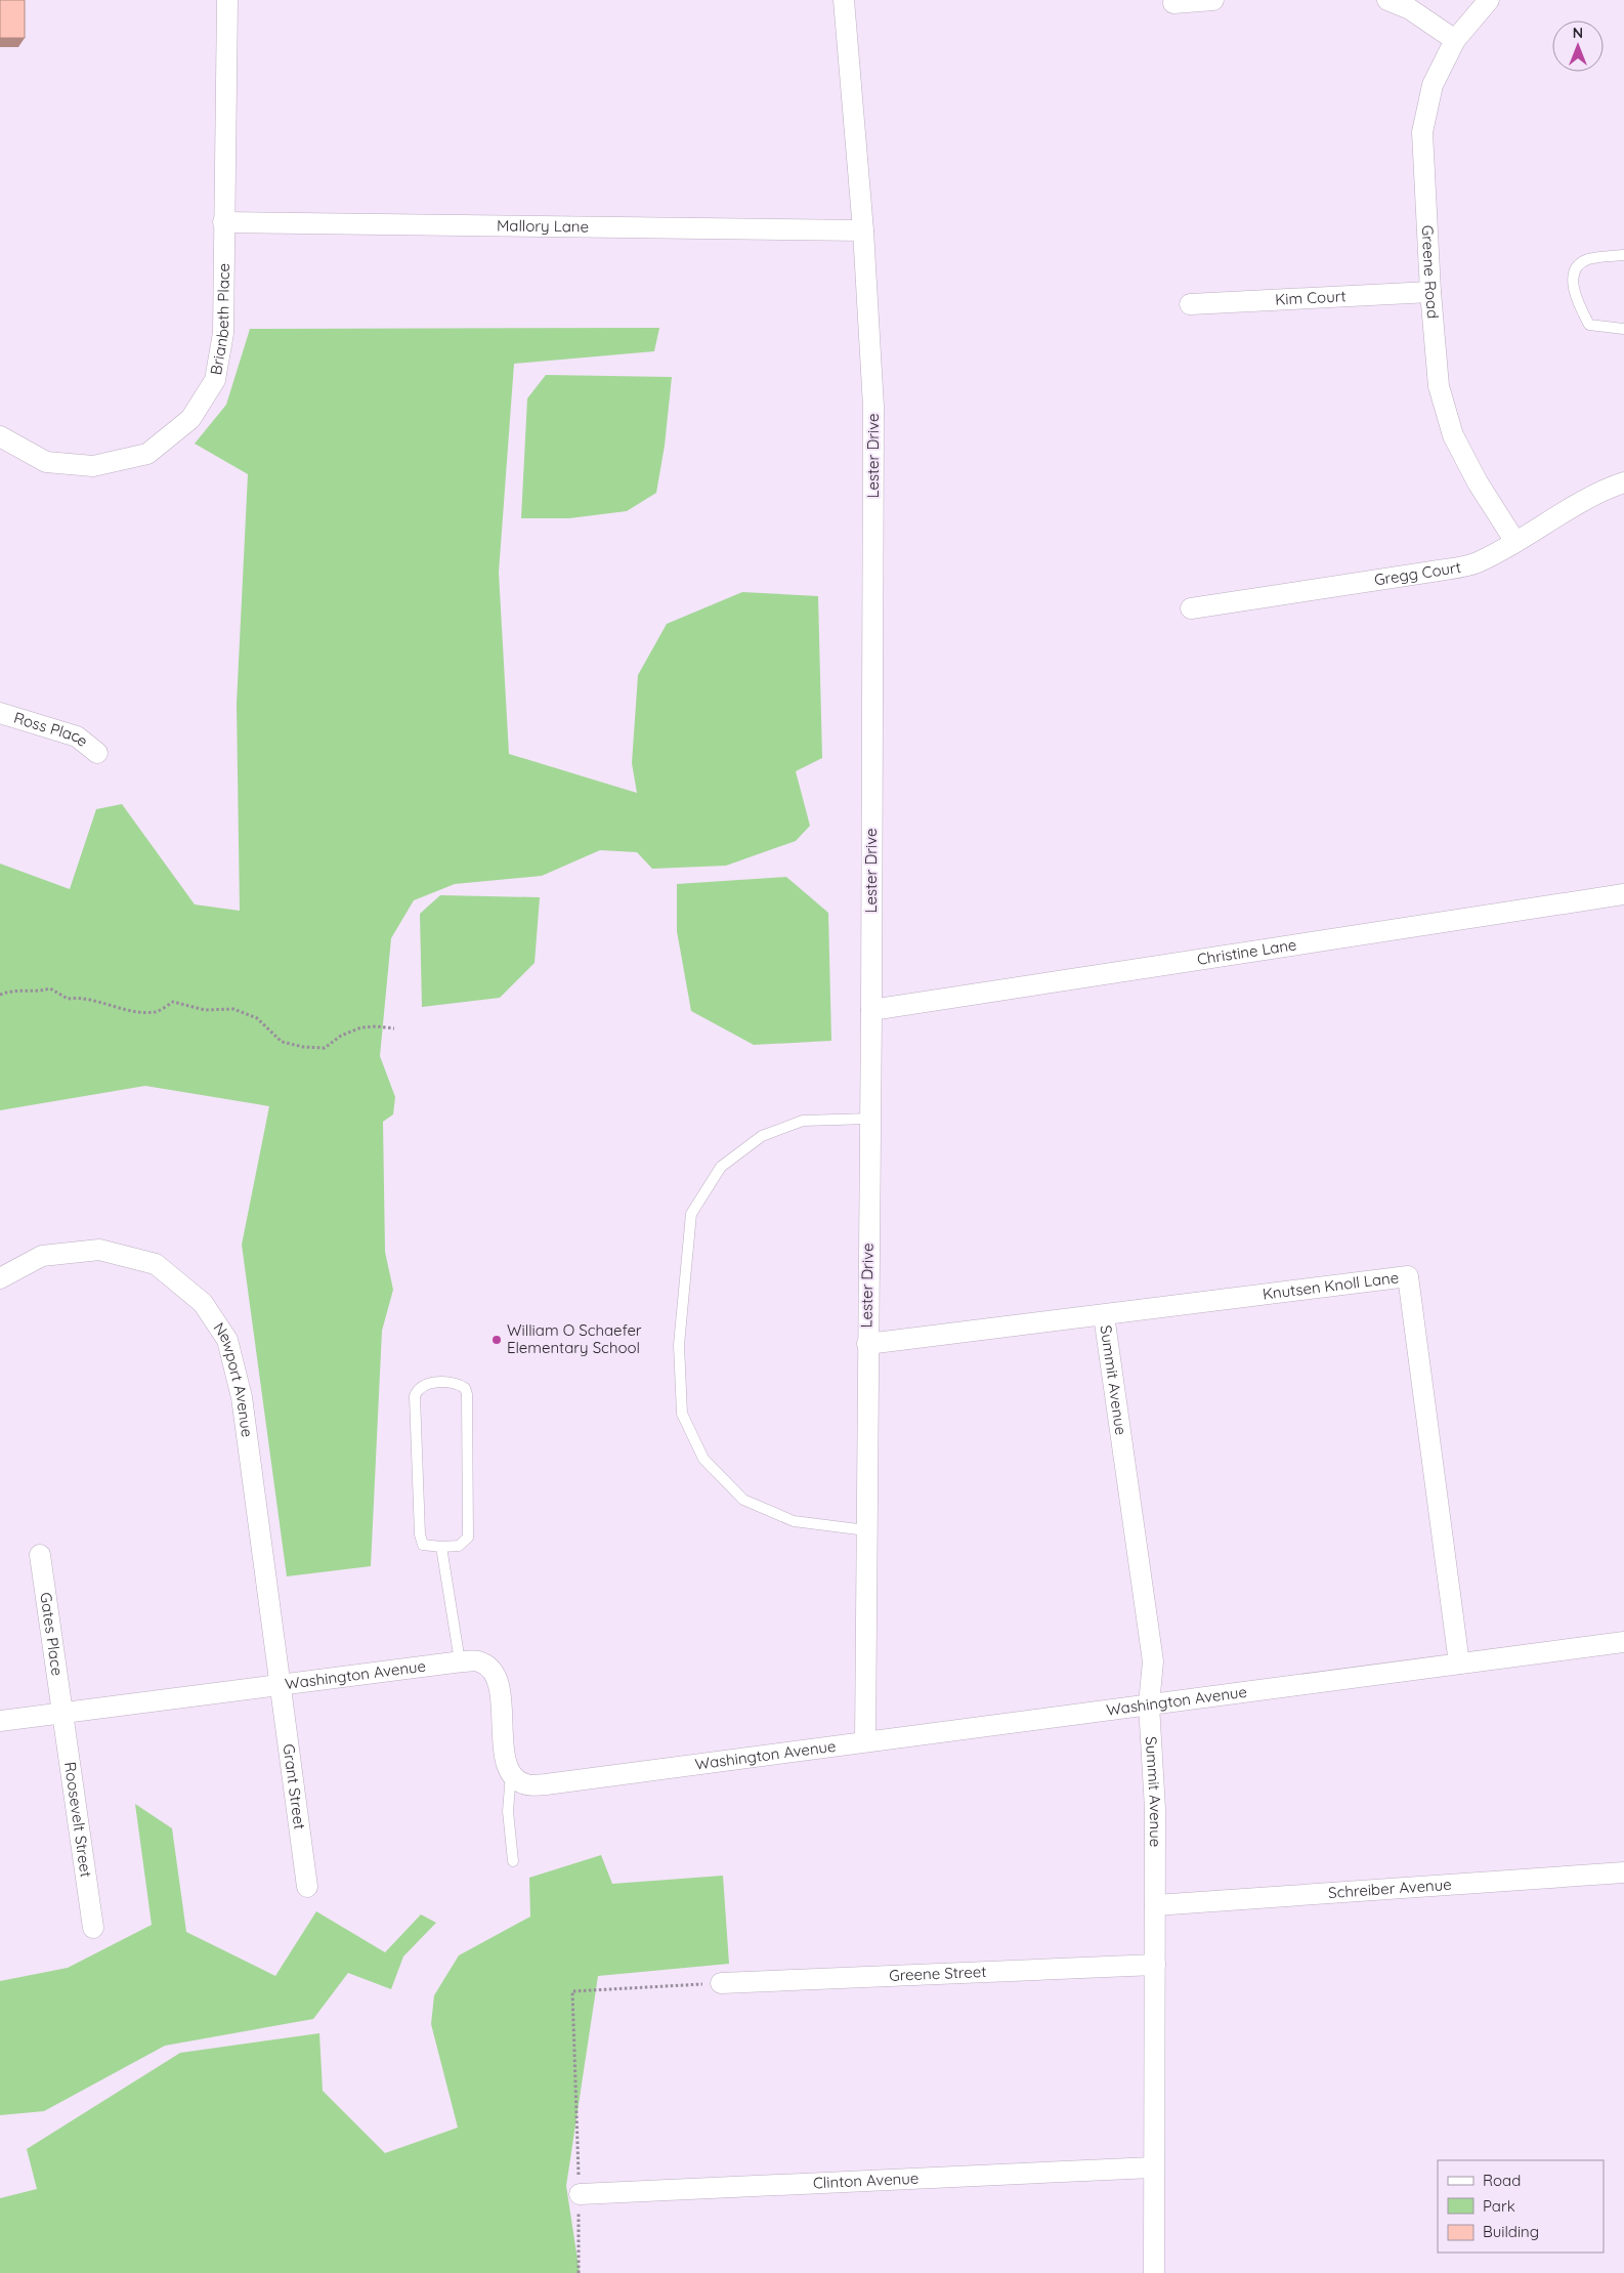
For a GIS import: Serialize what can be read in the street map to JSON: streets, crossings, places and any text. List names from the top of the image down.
{
  "streets": {
    "street": [
      "Mallory Lane",
      "Greene Road",
      "Kim Court",
      "Brianbeth Place",
      "Lester Drive",
      "Gregg Court",
      "Ross Place",
      "Christine Lane",
      "Knutsen Knoll Lane",
      "Summit Avenue",
      "Newport Avenue",
      "Gates Place",
      "Washington Avenue",
      "Grant Street",
      "Roosevelt Street",
      "Schreiber Avenue",
      "Greene Street",
      "Clinton Avenue"
    ]
  },
  "crossings": [
    ["Mallory Lane", "Brianbeth Place"],
    ["Mallory Lane", "Lester Drive"],
    ["Greene Road", "Kim Court"],
    ["Greene Road", "Gregg Court"],
    ["Lester Drive", "Christine Lane"],
    ["Lester Drive", "Knutsen Knoll Lane"],
    ["Lester Drive", "Washington Avenue"],
    ["Knutsen Knoll Lane", "Summit Avenue"],
    ["Knutsen Knoll Lane", "Washington Avenue"],
    ["Summit Avenue", "Washington Avenue"],
    ["Summit Avenue", "Schreiber Avenue"],
    ["Summit Avenue", "Greene Street"],
    ["Summit Avenue", "Clinton Avenue"],
    ["Newport Avenue", "Washington Avenue"],
    ["Newport Avenue", "Grant Street"],
    ["Gates Place", "Washington Avenue"],
    ["Gates Place", "Roosevelt Street"],
    ["Washington Avenue", "Grant Street"],
    ["Washington Avenue", "Roosevelt Street"]
  ],
  "places": ["William O Schaefer Elementary School"],
  "legend": ["Road", "Park", "Building"],
  "north": "top"
}
